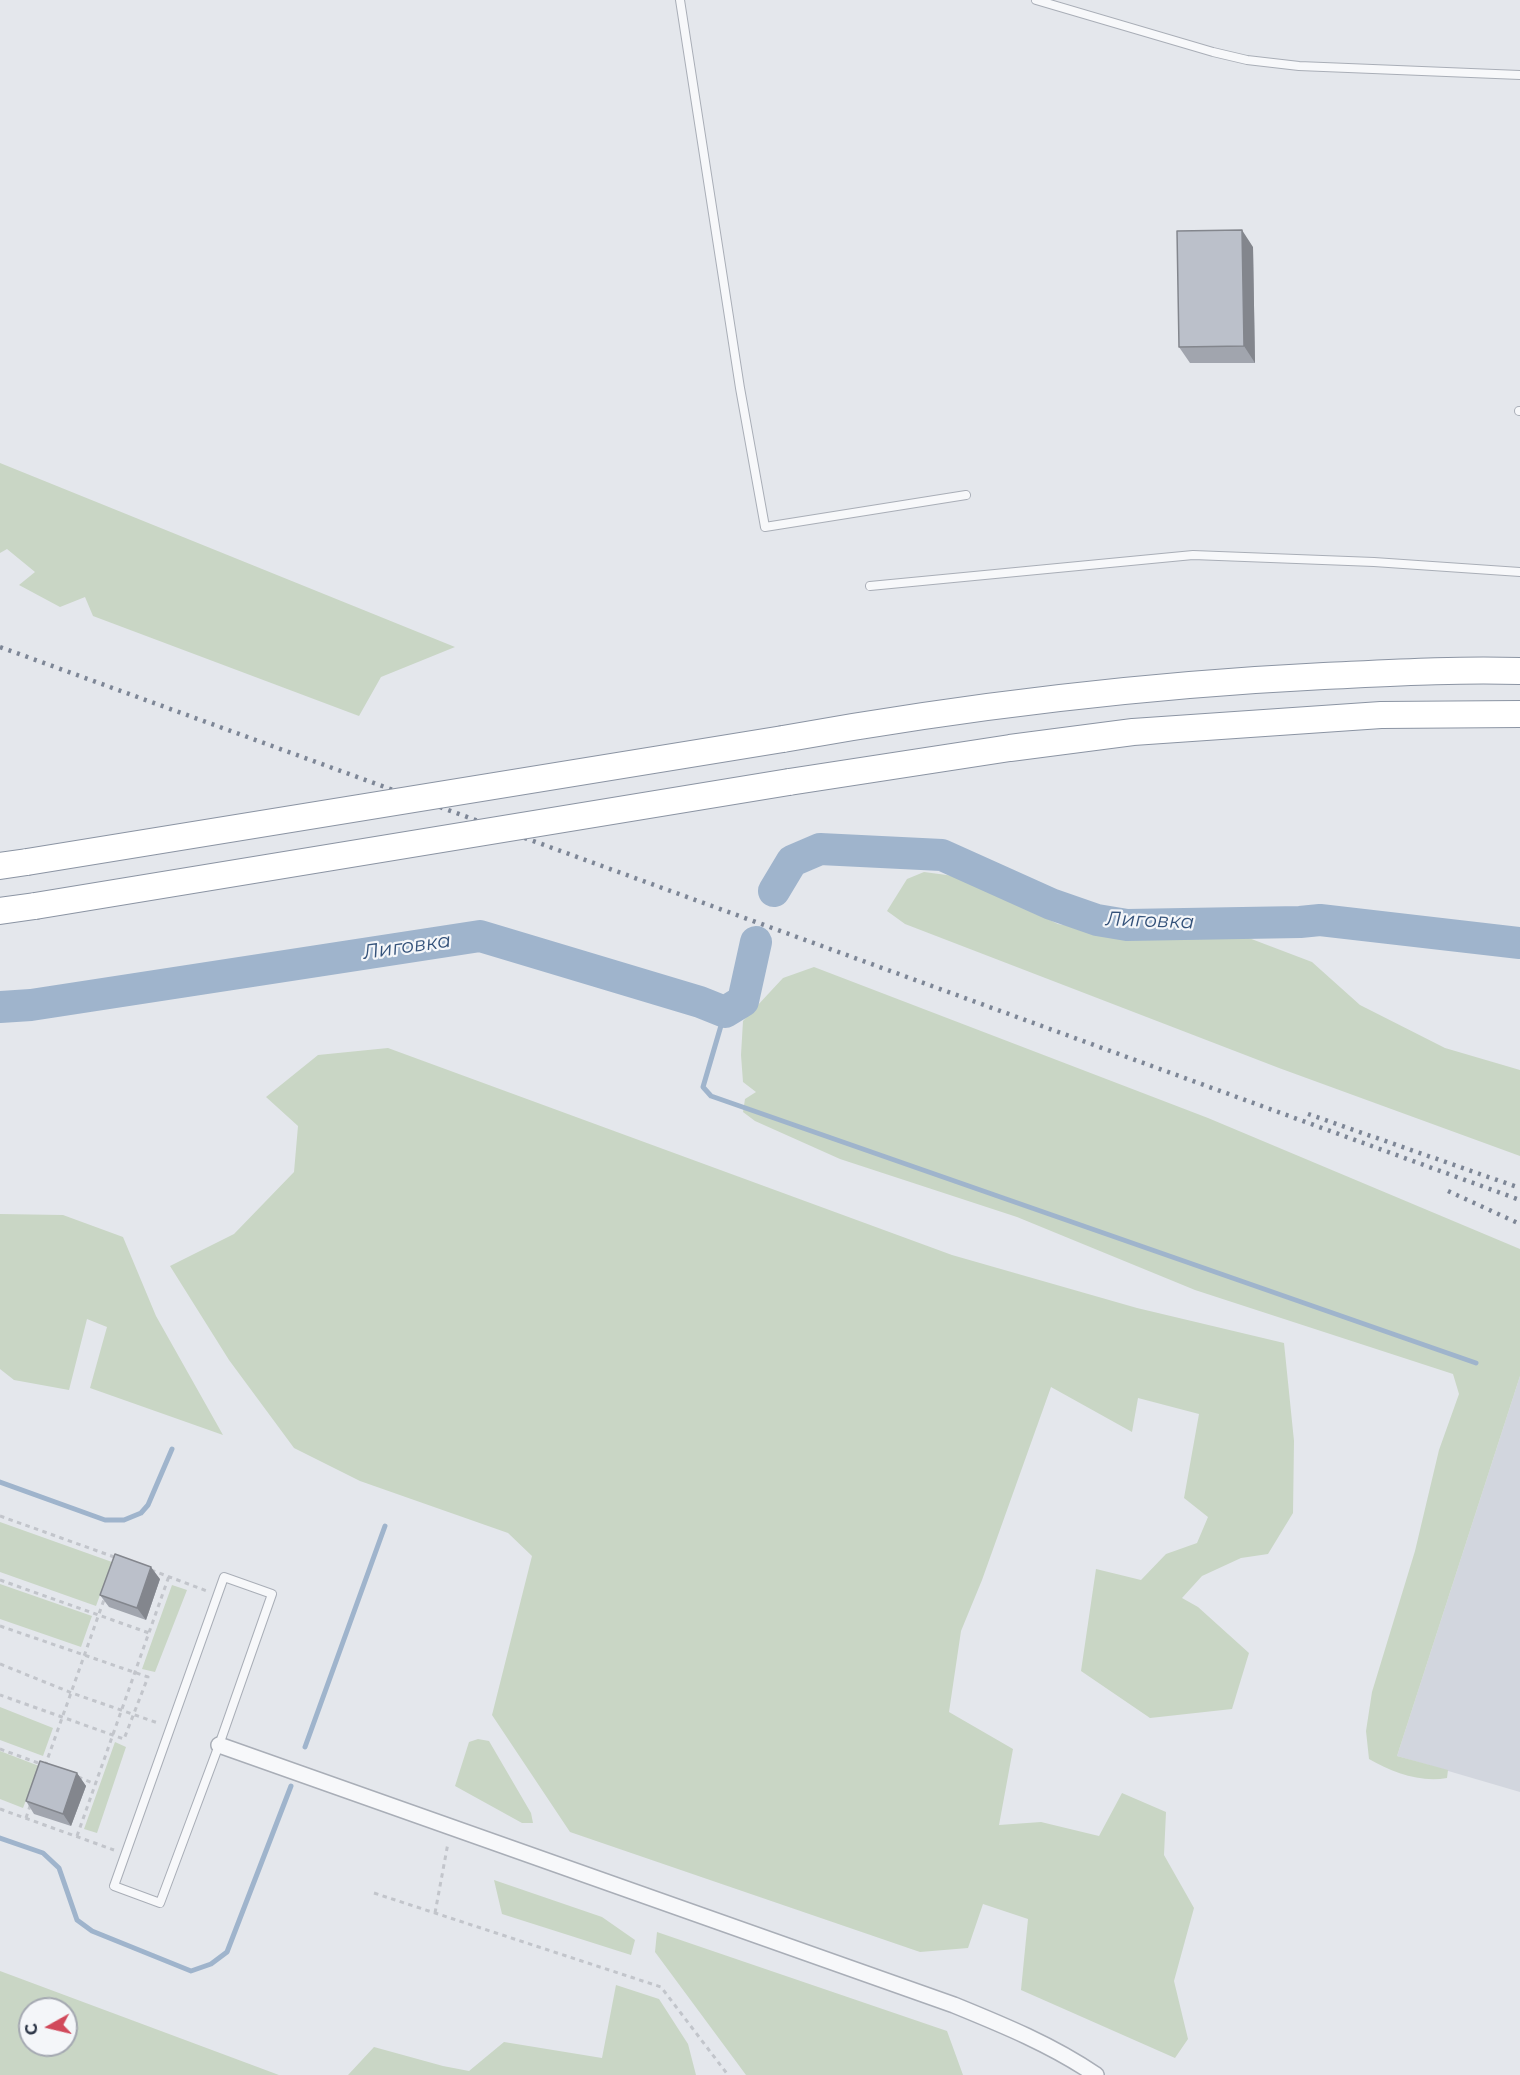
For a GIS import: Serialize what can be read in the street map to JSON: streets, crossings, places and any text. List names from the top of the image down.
{
  "water": ["Лиговка"],
  "north": "left"
}
